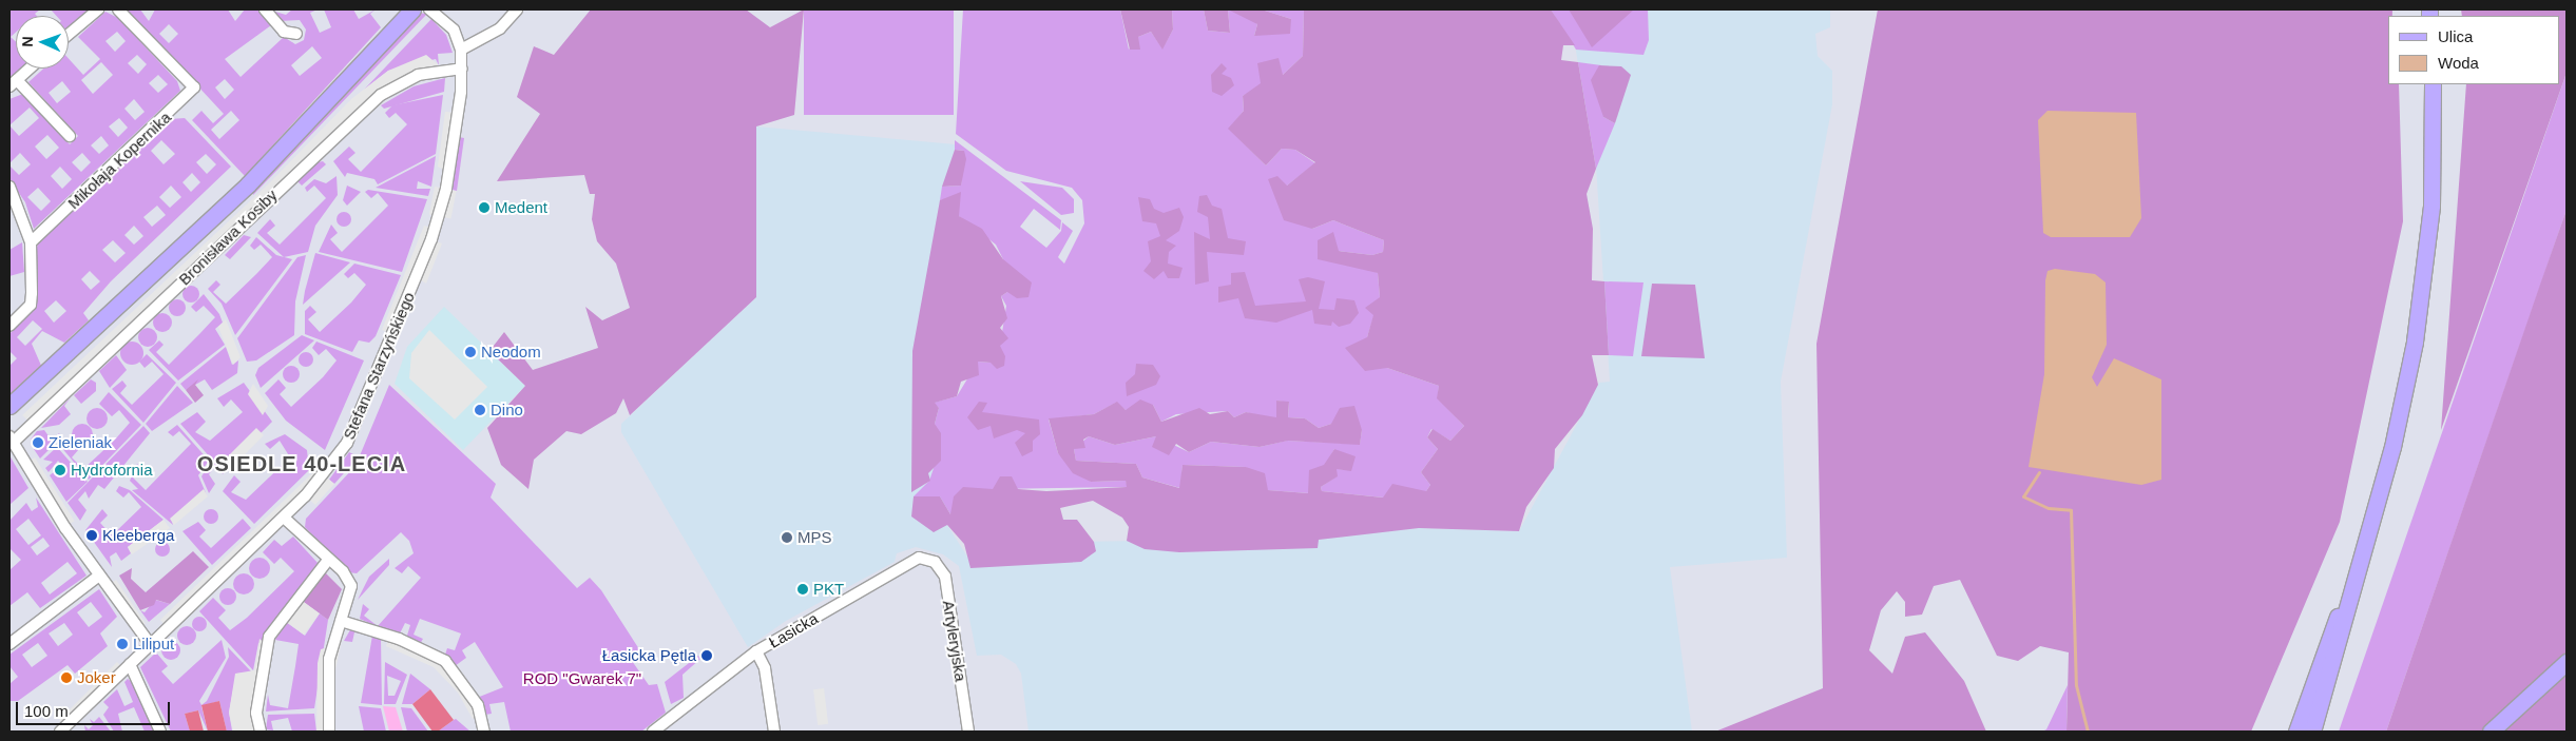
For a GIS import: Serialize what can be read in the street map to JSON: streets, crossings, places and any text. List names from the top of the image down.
{
  "streets": {
    "main road": ["Bronisława Kosiby"],
    "street": [
      "Mikołaja Kopernika",
      "Stefana Starzyńskiego",
      "Łasicka",
      "Artyleryjska"
    ]
  },
  "crossings": [
    ["Bronisława Kosiby", "Stefana Starzyńskiego"],
    ["Łasicka", "Artyleryjska"]
  ],
  "districts": ["OSIEDLE 40-LECIA"],
  "parks": ["ROD \"Gwarek 7\""],
  "places": [
    "Medent",
    "Neodom",
    "Dino",
    "Zieleniak",
    "Hydrofornia",
    "Kleeberga",
    "MPS",
    "PKT",
    "Liliput",
    "Łasicka Pętla",
    "Joker"
  ],
  "legend": ["Ulica", "Woda"],
  "scale_bar": "100 m",
  "north": "left"
}
